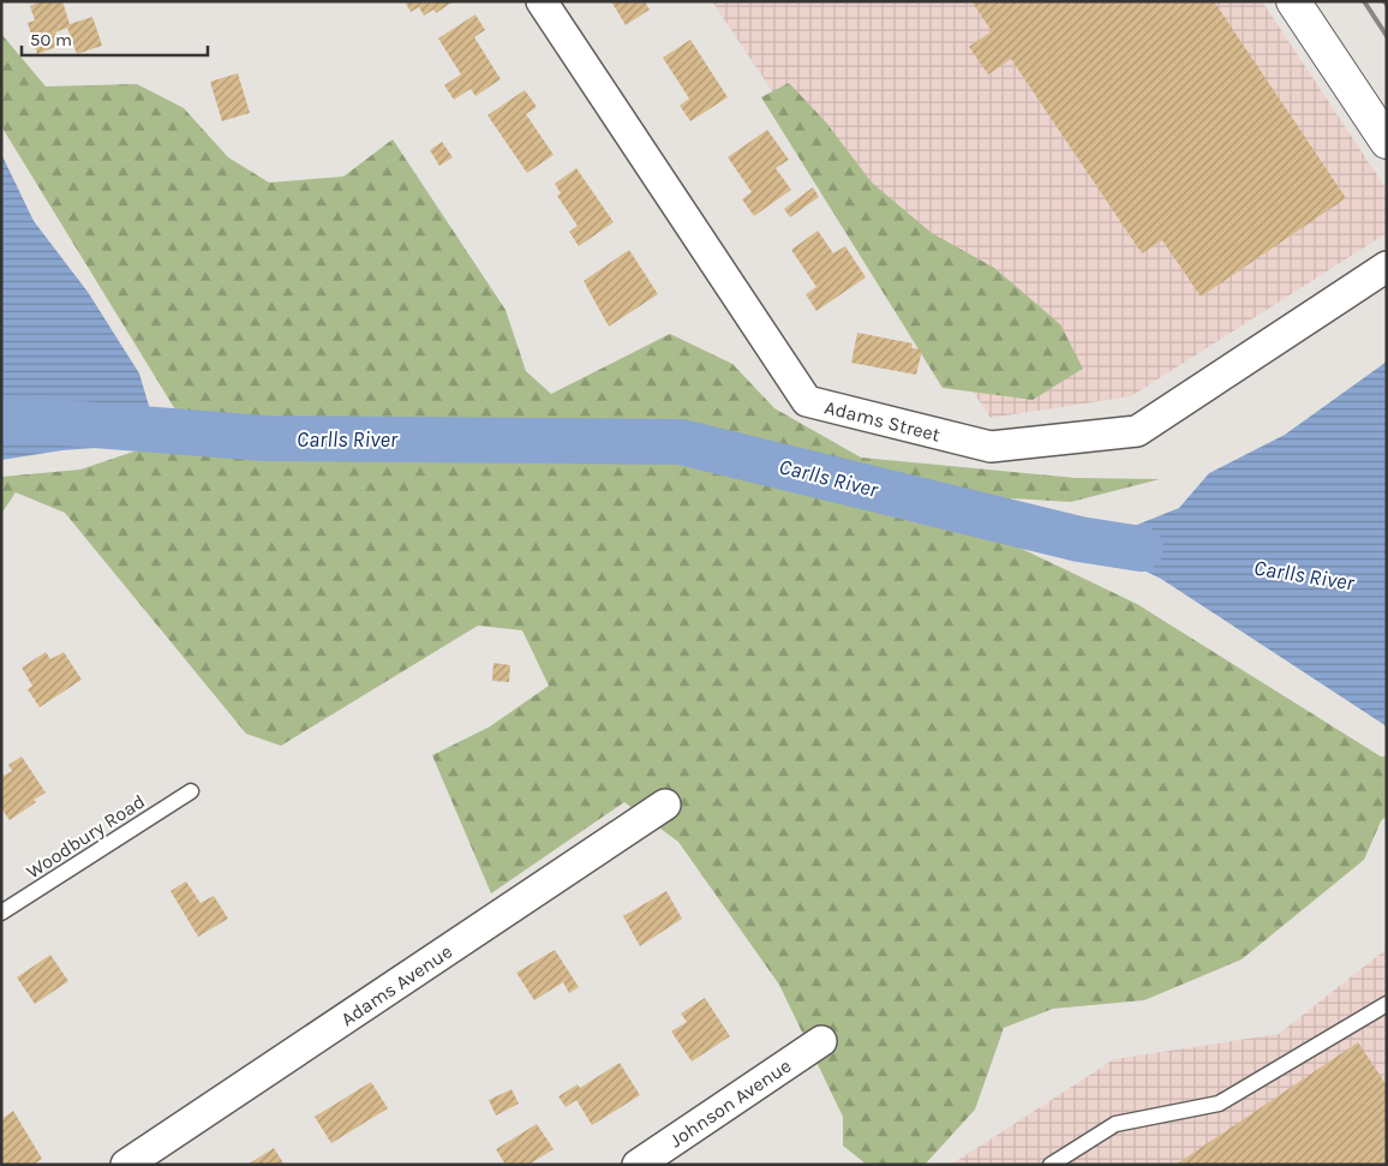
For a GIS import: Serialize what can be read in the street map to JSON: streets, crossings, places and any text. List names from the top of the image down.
{
  "streets": {
    "street": ["Adams Street", "Adams Avenue", "Johnson Avenue"],
    "lane": ["Woodbury Road"]
  },
  "water": ["Carlls River"],
  "scale_bar": "50 m"
}
